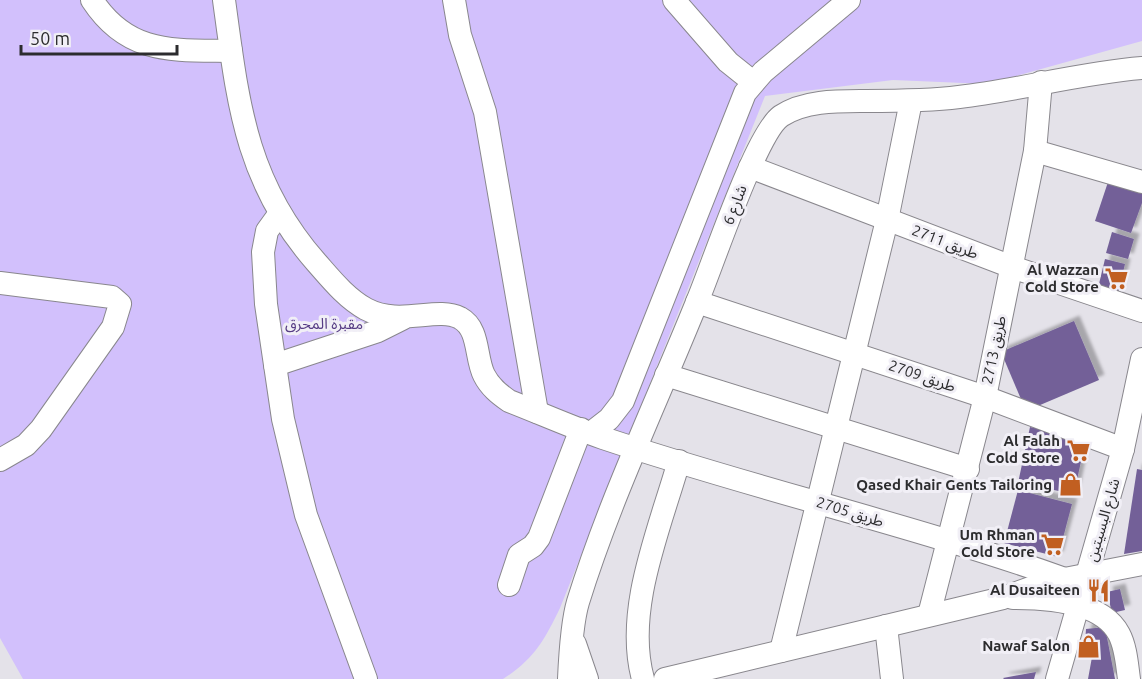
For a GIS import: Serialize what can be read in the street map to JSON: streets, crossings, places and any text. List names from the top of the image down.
{
  "streets": {
    "street": [
      "شارع 6",
      "طريق 2711",
      "طريق 2713",
      "طريق 2709",
      "طريق 2705",
      "شارع البسيتين"
    ]
  },
  "crossings": [
    ["شارع 6", "طريق 2711"],
    ["شارع 6", "طريق 2713"],
    ["شارع 6", "طريق 2709"],
    ["شارع 6", "طريق 2705"],
    ["طريق 2711", "طريق 2713"],
    ["طريق 2713", "طريق 2709"],
    ["طريق 2713", "طريق 2705"],
    ["طريق 2709", "شارع البسيتين"]
  ],
  "parks": ["مقبرة المحرق"],
  "places": {
    "supermarket": ["Al Wazzan Cold Store", "Al Falah Cold Store", "Um Rhman Cold Store"],
    "shop": ["Qased Khair Gents Tailoring", "Nawaf Salon"],
    "restaurant": ["Al Dusaiteen"]
  },
  "scale_bar": "50 m"
}
